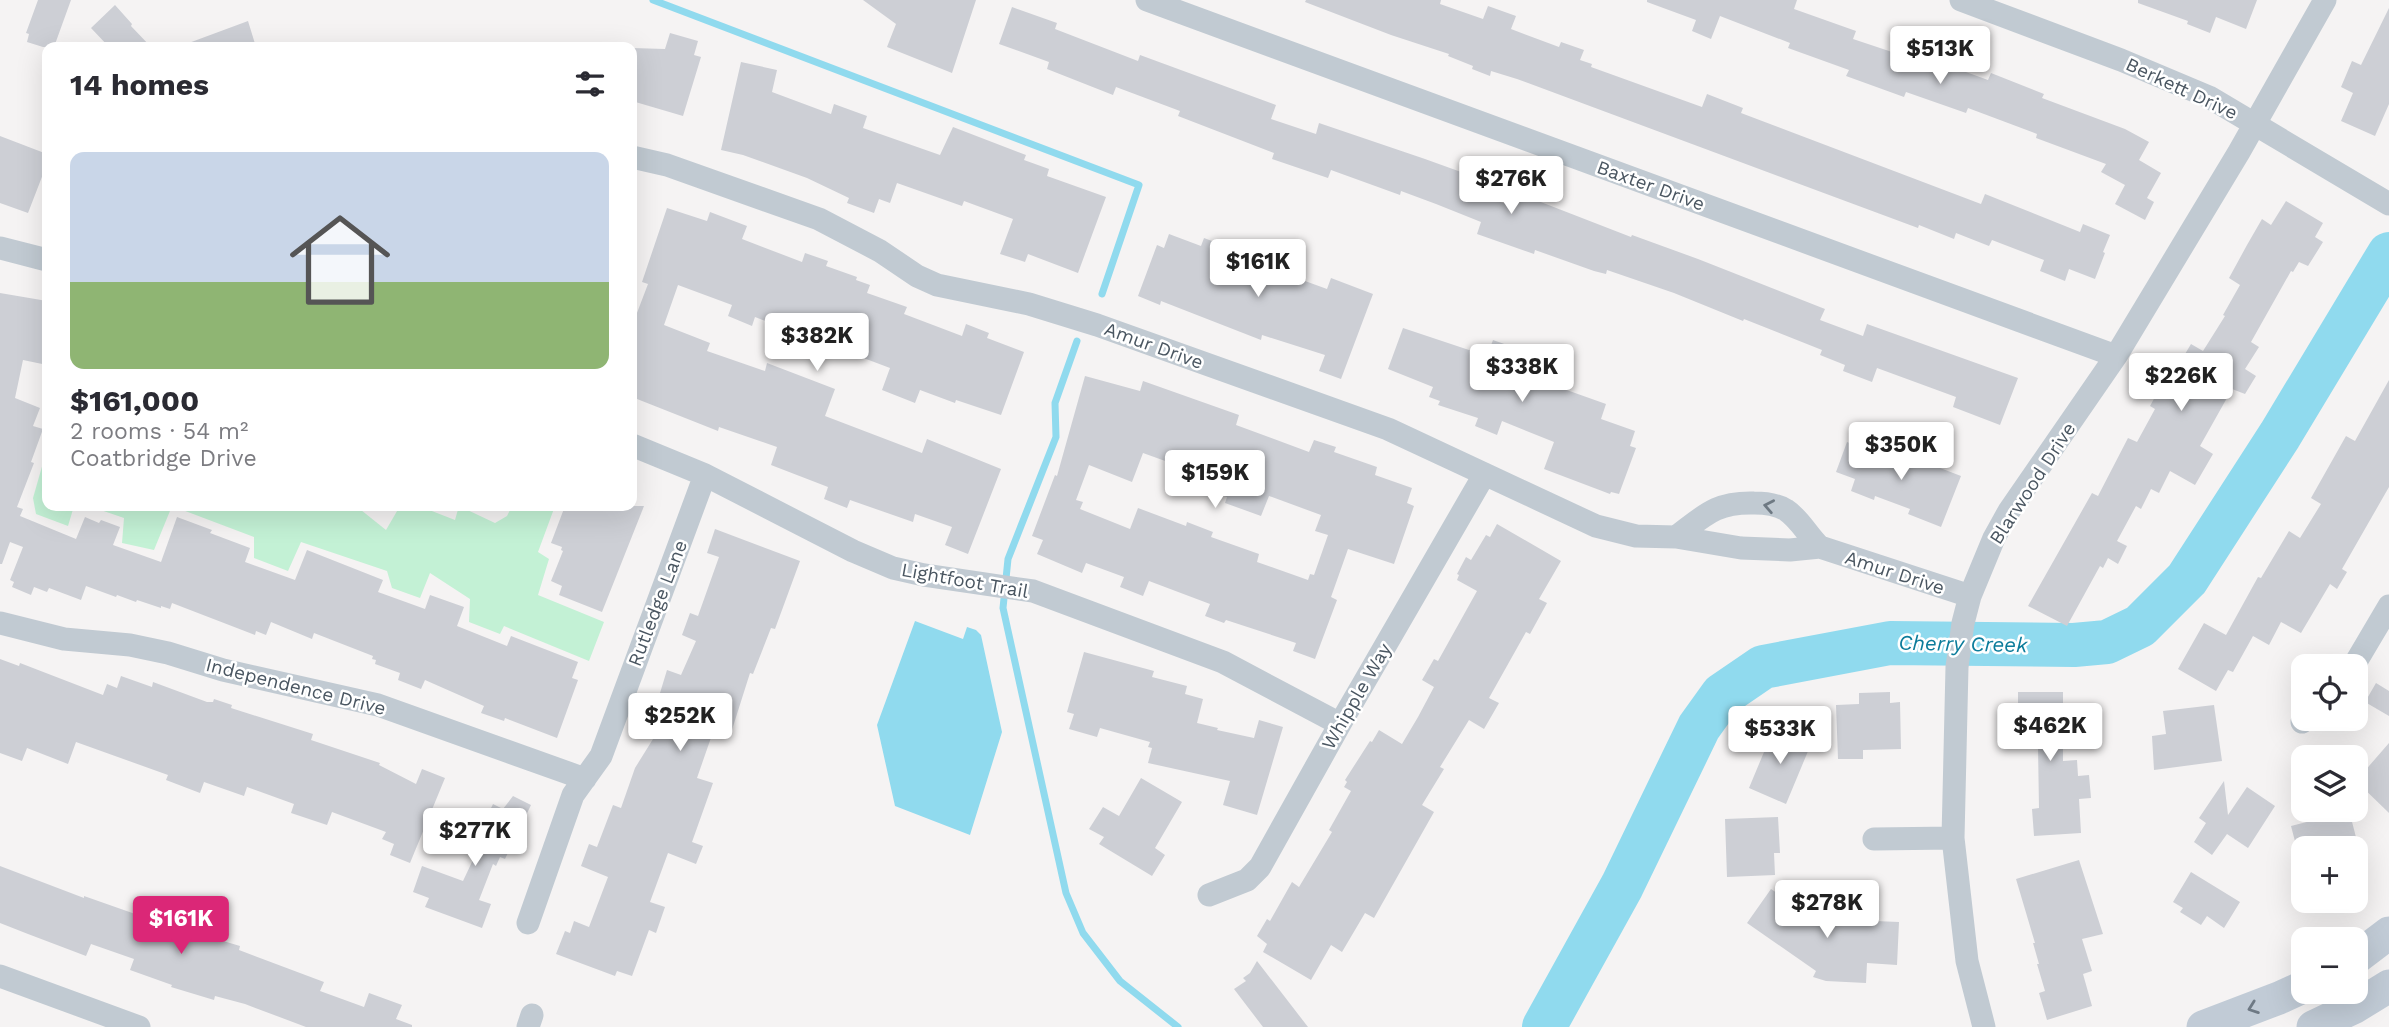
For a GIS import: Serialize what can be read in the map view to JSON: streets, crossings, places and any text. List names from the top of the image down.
{
  "streets": {
    "street": [
      "Berkett Drive",
      "Baxter Drive",
      "Amur Drive",
      "Blarwood Drive",
      "Lightfoot Trail",
      "Rutledge Lane",
      "Independence Drive",
      "Whipple Way"
    ]
  },
  "crossings": [
    ["Berkett Drive", "Blarwood Drive"],
    ["Baxter Drive", "Blarwood Drive"],
    ["Amur Drive", "Blarwood Drive"],
    ["Amur Drive", "Whipple Way"],
    ["Lightfoot Trail", "Rutledge Lane"],
    ["Lightfoot Trail", "Whipple Way"],
    ["Rutledge Lane", "Independence Drive"]
  ],
  "water": ["Cherry Creek"],
  "page": {
    "price": [
      "$513K",
      "$276K",
      "$161K",
      "$382K",
      "$338K",
      "$226K",
      "$350K",
      "$159K",
      "$252K",
      "$462K",
      "$533K",
      "$277K",
      "$278K",
      "$161K"
    ],
    "heading": "14 homes",
    "list": [
      {
        "name": "$161,000",
        "note": "2 rooms · 54 m² · Coatbridge Drive"
      }
    ],
    "map_buttons": ["+", "−"]
  }
}
